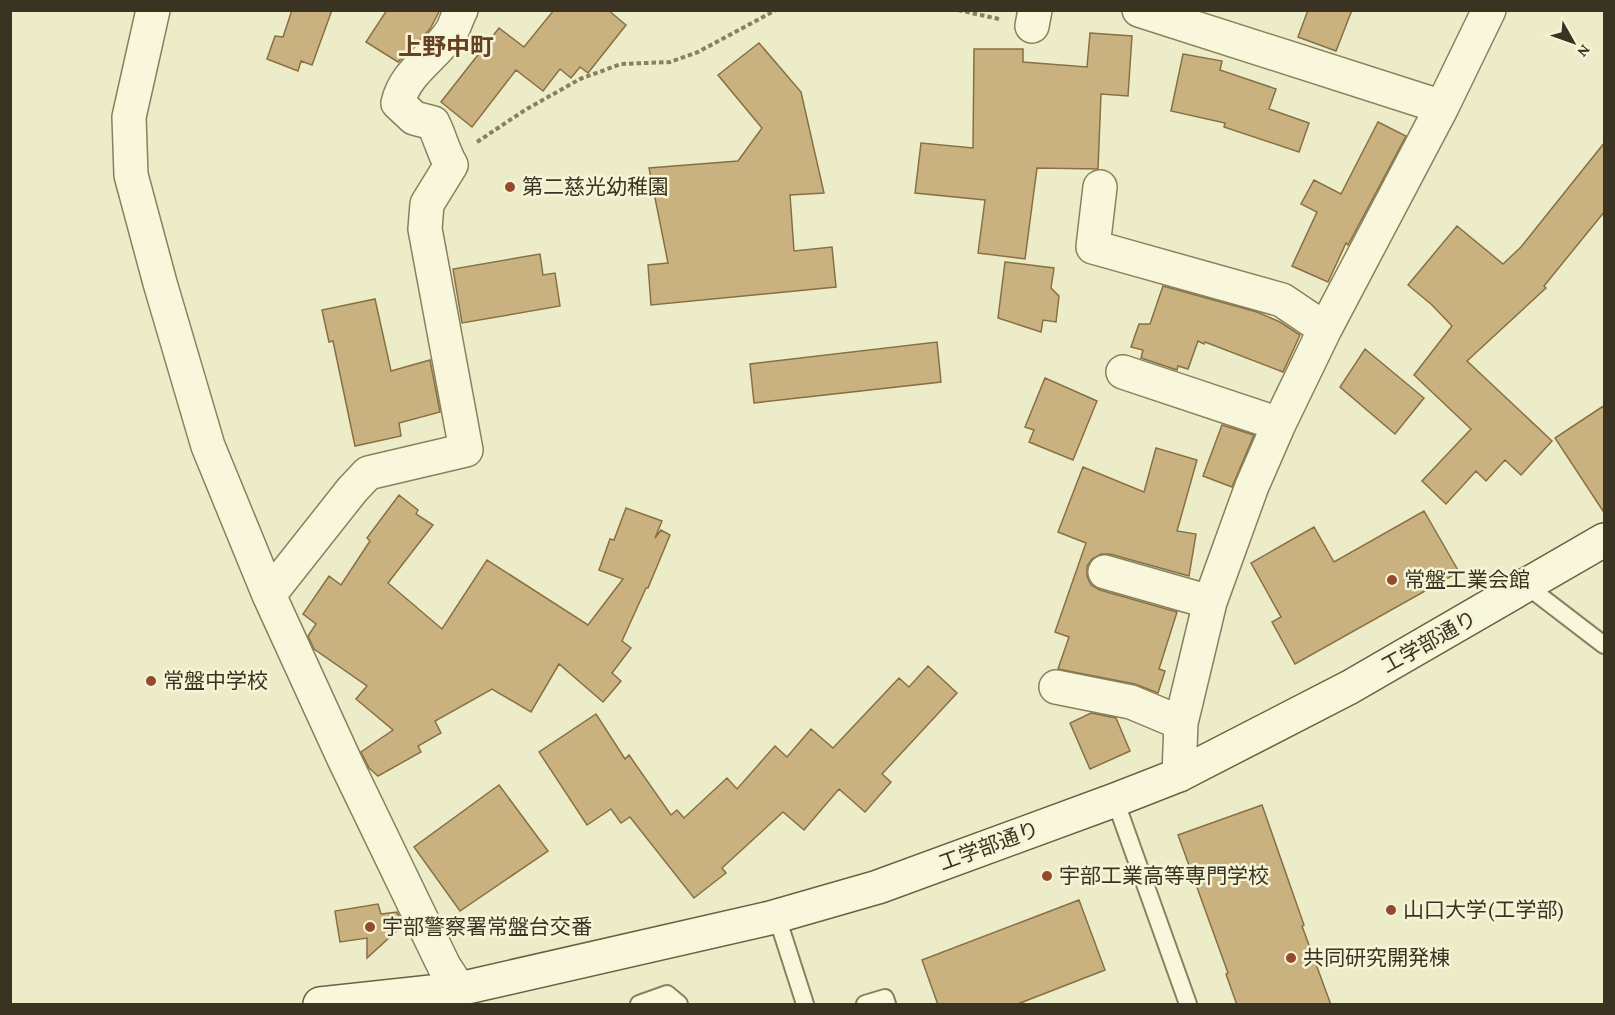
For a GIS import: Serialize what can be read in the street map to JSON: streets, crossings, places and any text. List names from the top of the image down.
{
  "streets": {
    "street": ["工学部通り"]
  },
  "districts": ["上野中町"],
  "places": [
    "第二慈光幼稚園",
    "常盤工業会館",
    "常盤中学校",
    "宇部工業高等専門学校",
    "山口大学(工学部)",
    "宇部警察署常盤台交番",
    "共同研究開発棟"
  ],
  "north": "bottom right"
}
